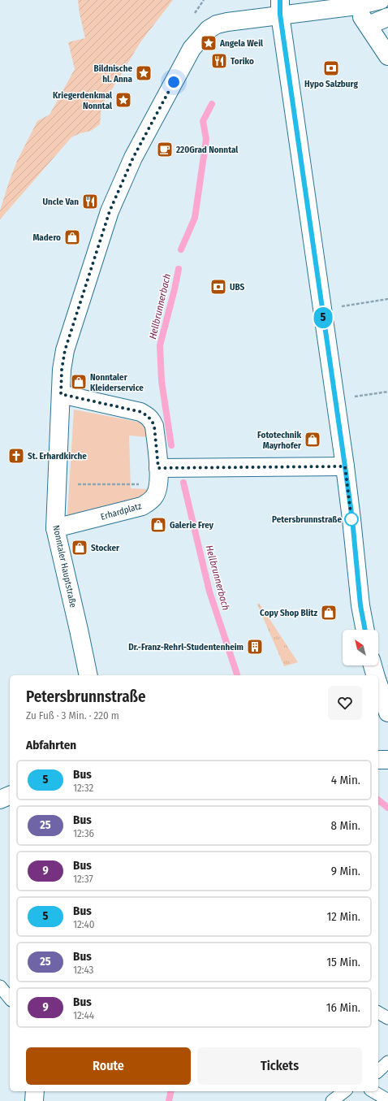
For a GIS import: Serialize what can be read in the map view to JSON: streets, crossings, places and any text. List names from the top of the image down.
{
  "streets": {
    "street": ["Erhardplatz", "Nonntaler Hauptstraße"]
  },
  "crossings": [
    ["Erhardplatz", "Nonntaler Hauptstraße"]
  ],
  "water": ["Hellbrunnerbach"],
  "places": {
    "place": ["Angela Weil", "Bildnische hl. Anna", "Kriegerdenkmal Nonntal"],
    "restaurant": ["Toriko", "Uncle Van"],
    "bank": ["Hypo Salzburg", "UBS"],
    "cafe": ["220Grad Nonntal"],
    "shop": [
      "Madero",
      "Nonntaler Kleiderservice",
      "Fototechnik Mayrhofer",
      "Galerie Frey",
      "Stocker",
      "Copy Shop Blitz"
    ],
    "church": ["St. Erhardkirche"],
    "other": ["Petersbrunnstraße"],
    "building": ["Dr.-Franz-Rehrl-Studentenheim"]
  },
  "lines": ["bus line 5"],
  "north": "top left",
  "page": {
    "on_map": "5",
    "heading": [
      ["Petersbrunnstraße", "Zu Fuß · 3 Min. · 220 m"],
      "Abfahrten"
    ],
    "list": [
      {
        "mark": "5",
        "name": "Bus",
        "note": "12:32",
        "value": "4 Min."
      },
      {
        "mark": "25",
        "name": "Bus",
        "note": "12:36",
        "value": "8 Min."
      },
      {
        "mark": "9",
        "name": "Bus",
        "note": "12:37",
        "value": "9 Min."
      },
      {
        "mark": "5",
        "name": "Bus",
        "note": "12:40",
        "value": "12 Min."
      },
      {
        "mark": "25",
        "name": "Bus",
        "note": "12:43",
        "value": "15 Min."
      },
      {
        "mark": "9",
        "name": "Bus",
        "note": "12:44",
        "value": "16 Min."
      }
    ],
    "buttons": ["Route", "Tickets"]
  }
}
